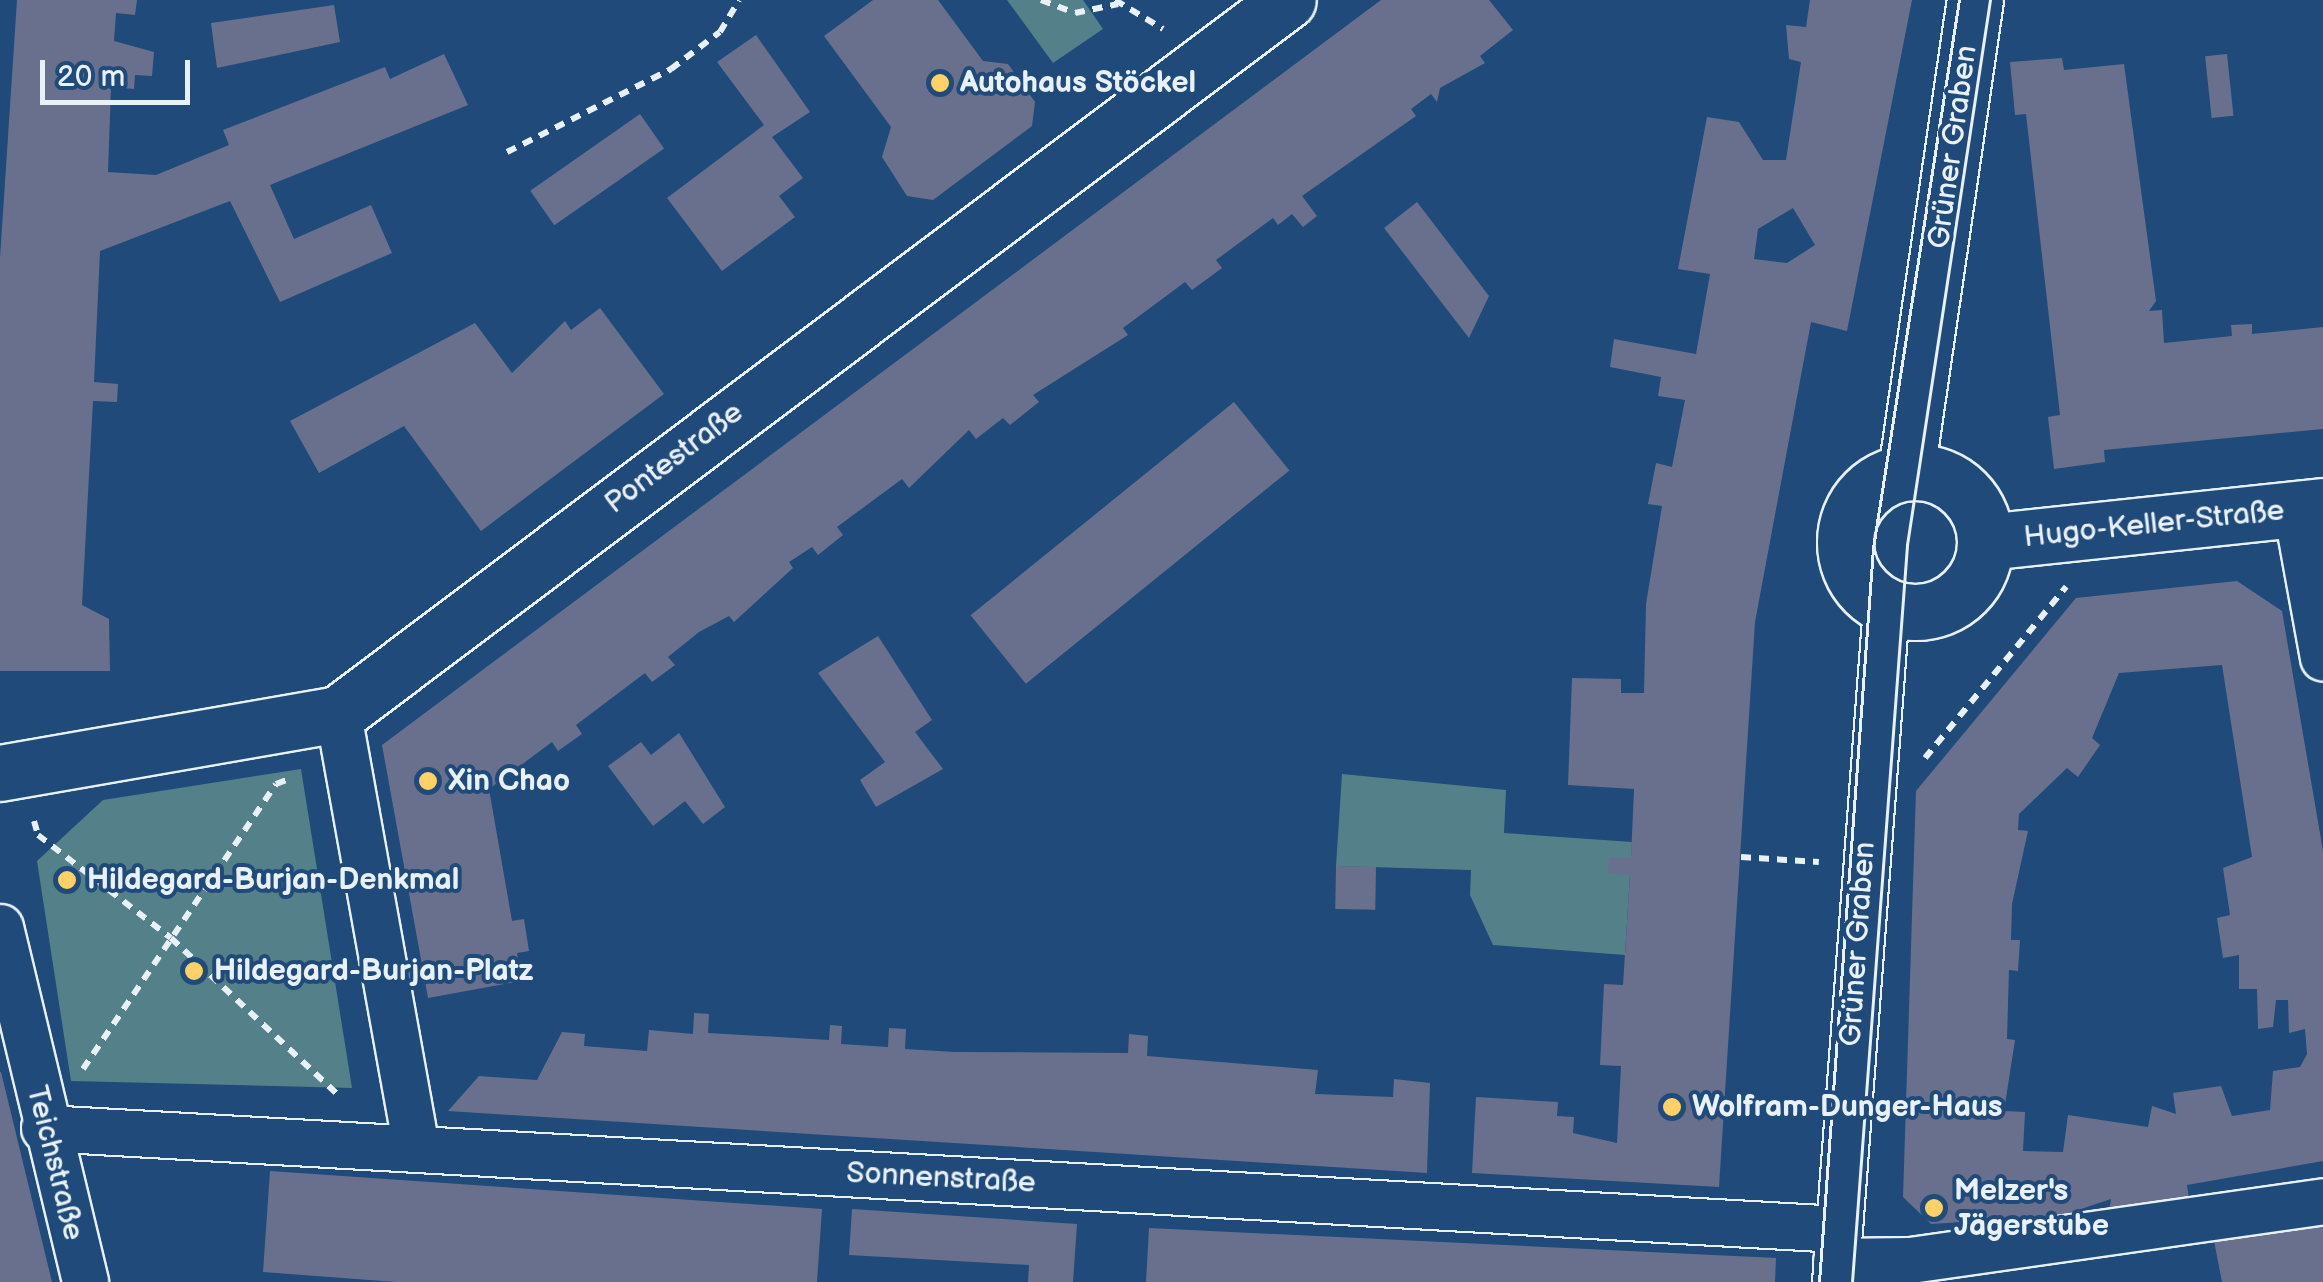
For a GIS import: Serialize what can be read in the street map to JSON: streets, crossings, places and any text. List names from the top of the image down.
{
  "streets": {
    "street": [
      "Grüner Graben",
      "Pontestraße",
      "Hugo-Keller-Straße",
      "Teichstraße",
      "Sonnenstraße"
    ]
  },
  "crossings": [
    ["Grüner Graben", "Hugo-Keller-Straße"],
    ["Grüner Graben", "Sonnenstraße"],
    ["Teichstraße", "Sonnenstraße"]
  ],
  "places": [
    "Autohaus Stöckel",
    "Xin Chao",
    "Hildegard-Burjan-Denkmal",
    "Hildegard-Burjan-Platz",
    "Wolfram-Dunger-Haus",
    "Melzer's Jägerstube"
  ],
  "scale_bar": "20 m"
}
